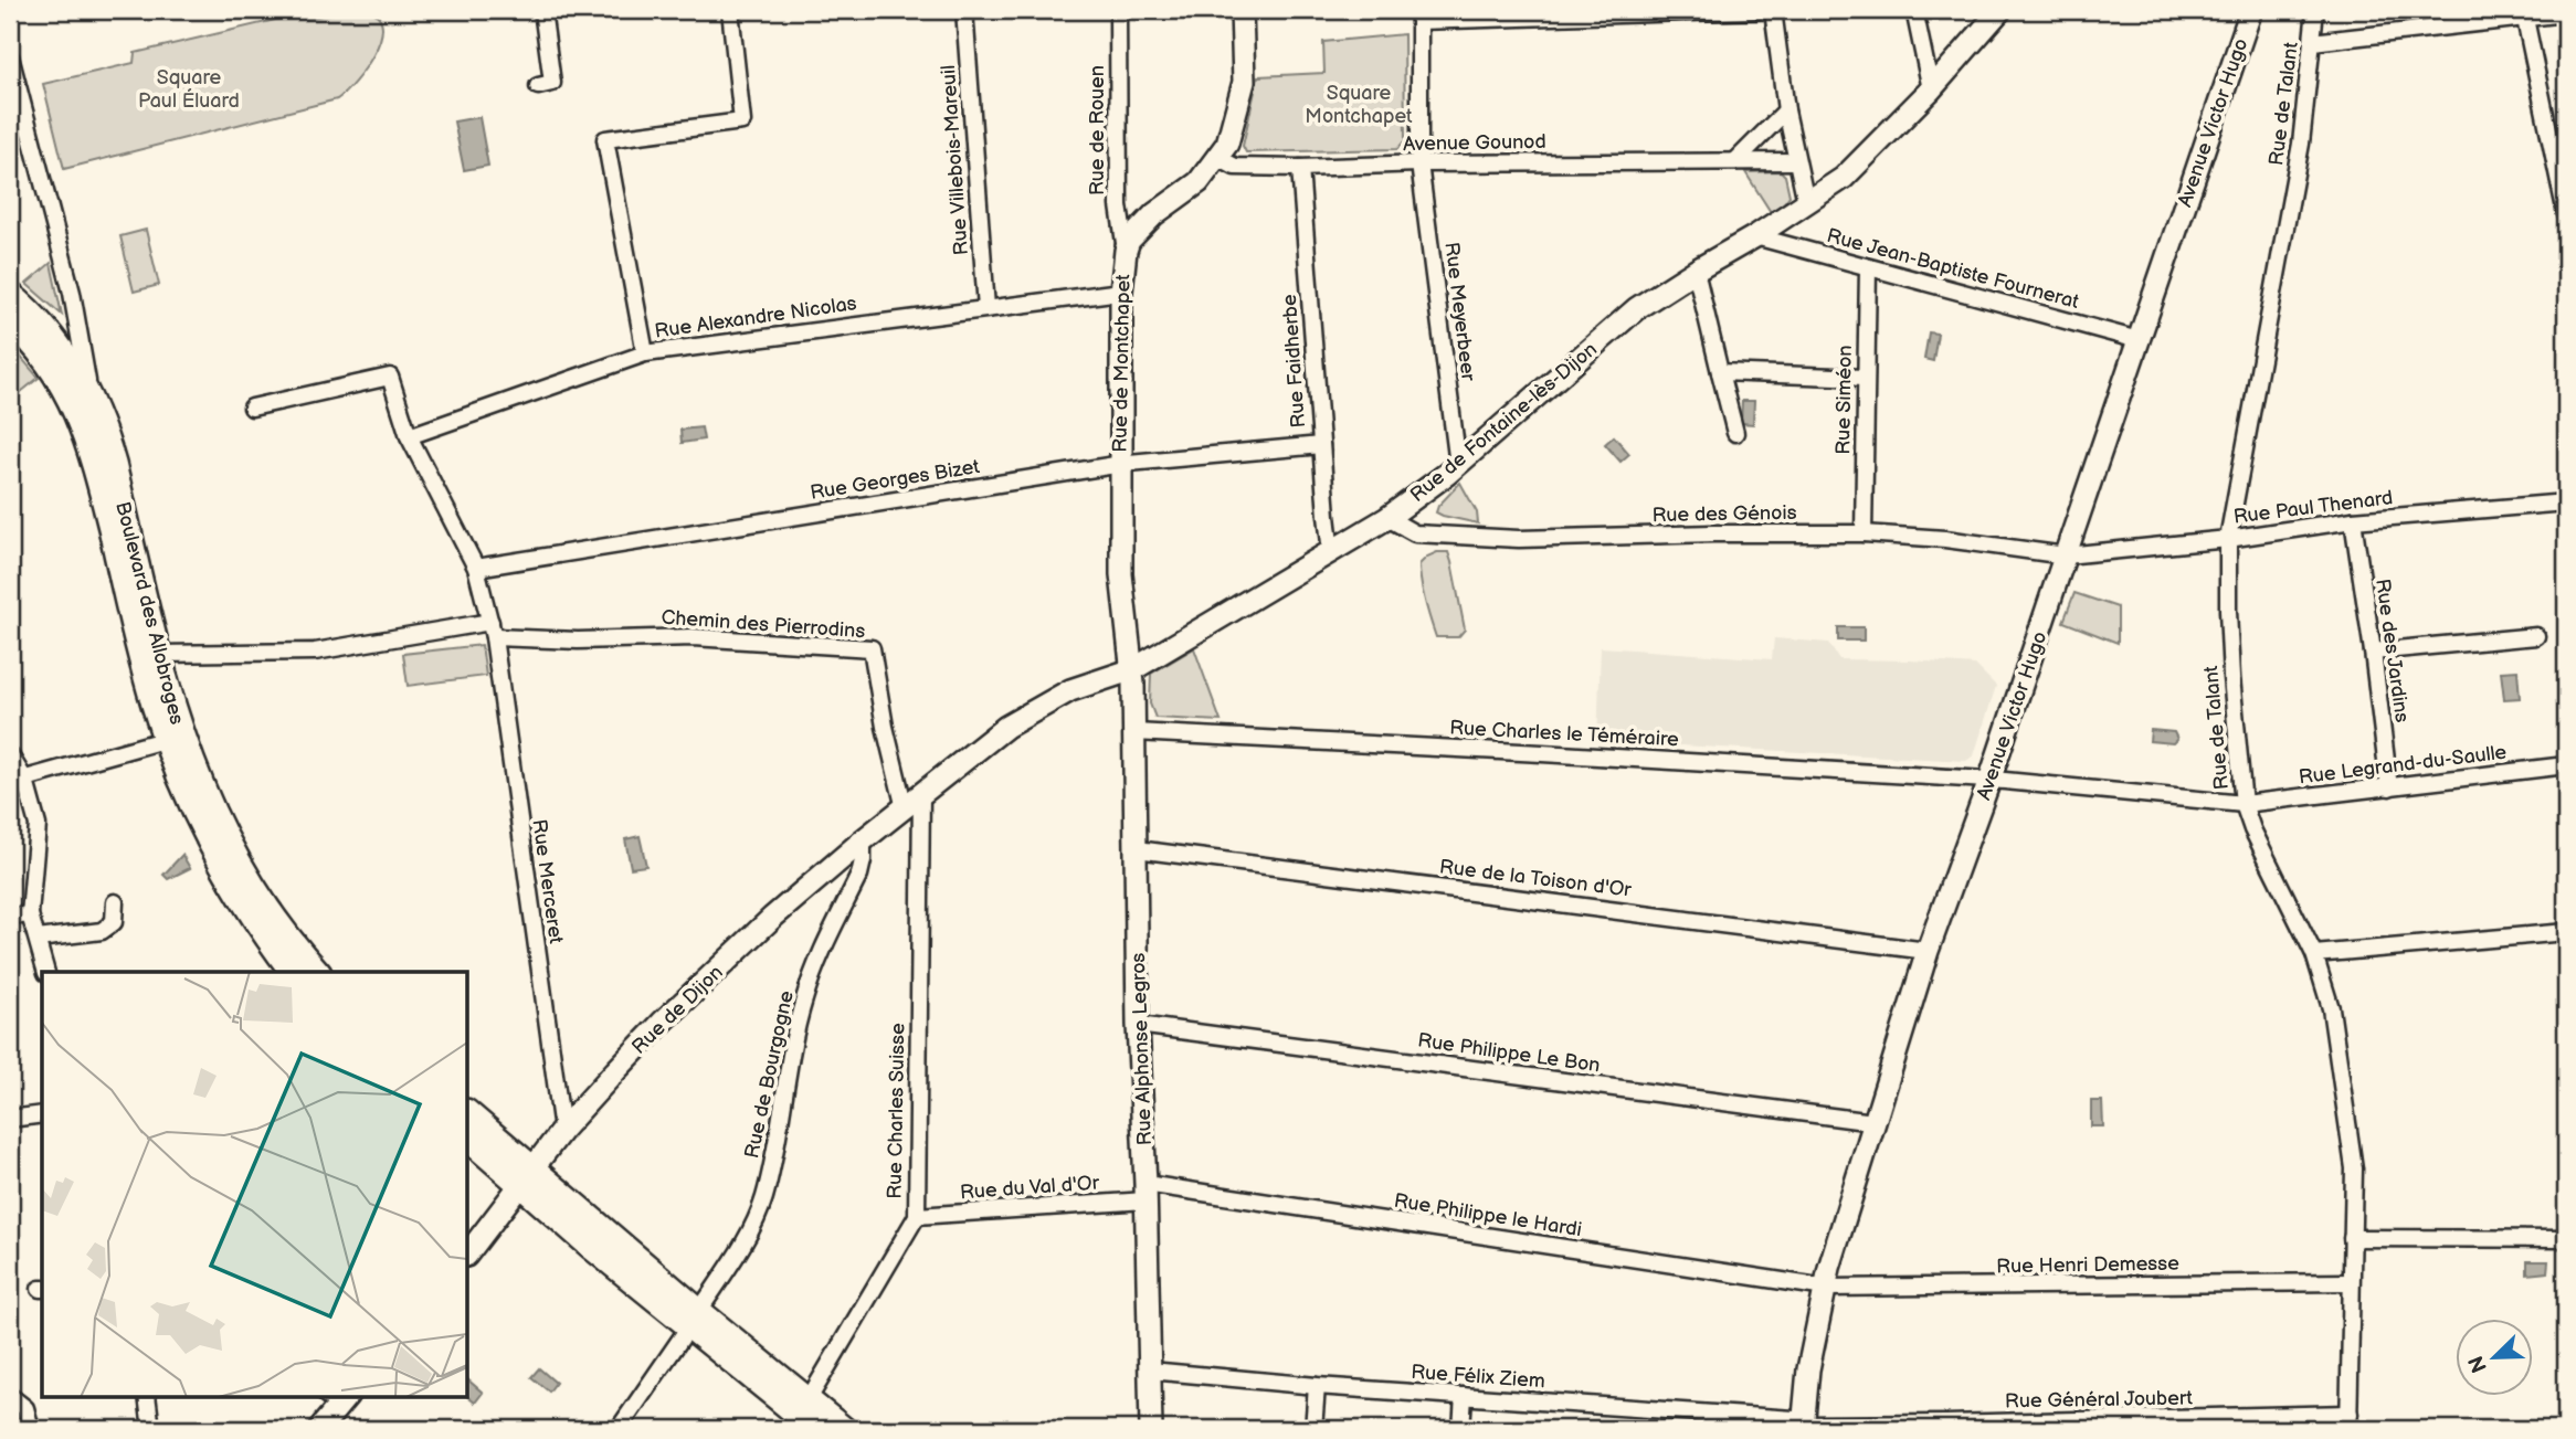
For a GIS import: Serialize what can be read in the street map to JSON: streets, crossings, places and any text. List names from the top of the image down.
{
  "streets": {
    "main road": ["Boulevard des Allobroges"],
    "street": [
      "Rue de Talant",
      "Avenue Victor Hugo",
      "Rue de Rouen",
      "Avenue Gounod",
      "Rue Villebois-Mareuil",
      "Rue Jean-Baptiste Fournerat",
      "Rue Meyerbeer",
      "Rue Alexandre Nicolas",
      "Rue Faidherbe",
      "Rue de Montchapet",
      "Rue Siméon",
      "Rue de Fontaine-lès-Dijon",
      "Rue Georges Bizet",
      "Rue Paul Thenard",
      "Rue des Génois",
      "Chemin des Pierrodins",
      "Rue des Jardins",
      "Rue Charles le Téméraire",
      "Rue Legrand-du-Saulle",
      "Rue de la Toison d'Or",
      "Rue Merceret",
      "Rue de Dijon",
      "Rue Alphonse Legros",
      "Rue Philippe Le Bon",
      "Rue de Bourgogne",
      "Rue Charles Suisse",
      "Rue du Val d'Or",
      "Rue Philippe le Hardi",
      "Rue Henri Demesse",
      "Rue Félix Ziem",
      "Rue Général Joubert"
    ]
  },
  "crossings": [
    ["Rue de Talant", "Rue Paul Thenard"],
    ["Rue de Talant", "Rue Charles le Téméraire"],
    ["Rue de Talant", "Rue Legrand-du-Saulle"],
    ["Rue de Talant", "Rue Henri Demesse"],
    ["Rue de Talant", "Rue Général Joubert"],
    ["Avenue Victor Hugo", "Rue Jean-Baptiste Fournerat"],
    ["Avenue Victor Hugo", "Rue Paul Thenard"],
    ["Avenue Victor Hugo", "Rue des Génois"],
    ["Avenue Victor Hugo", "Rue Charles le Téméraire"],
    ["Avenue Victor Hugo", "Rue de la Toison d'Or"],
    ["Avenue Victor Hugo", "Rue Philippe Le Bon"],
    ["Avenue Victor Hugo", "Rue Philippe le Hardi"],
    ["Avenue Victor Hugo", "Rue Henri Demesse"],
    ["Avenue Victor Hugo", "Rue Félix Ziem"],
    ["Avenue Victor Hugo", "Rue Général Joubert"],
    ["Rue de Rouen", "Rue de Montchapet"],
    ["Avenue Gounod", "Rue Meyerbeer"],
    ["Avenue Gounod", "Rue Faidherbe"],
    ["Avenue Gounod", "Rue de Montchapet"],
    ["Rue Villebois-Mareuil", "Rue Alexandre Nicolas"],
    ["Rue Jean-Baptiste Fournerat", "Rue Siméon"],
    ["Rue Jean-Baptiste Fournerat", "Rue de Fontaine-lès-Dijon"],
    ["Rue Meyerbeer", "Rue de Fontaine-lès-Dijon"],
    ["Rue Alexandre Nicolas", "Rue de Montchapet"],
    ["Rue Alexandre Nicolas", "Rue Merceret"],
    ["Rue Faidherbe", "Rue de Fontaine-lès-Dijon"],
    ["Rue Faidherbe", "Rue Georges Bizet"],
    ["Rue de Montchapet", "Rue de Fontaine-lès-Dijon"],
    ["Rue de Montchapet", "Rue Georges Bizet"],
    ["Rue de Montchapet", "Rue Alphonse Legros"],
    ["Rue Siméon", "Rue des Génois"],
    ["Rue de Fontaine-lès-Dijon", "Rue des Génois"],
    ["Rue de Fontaine-lès-Dijon", "Chemin des Pierrodins"],
    ["Rue de Fontaine-lès-Dijon", "Rue de Dijon"],
    ["Rue de Fontaine-lès-Dijon", "Rue Alphonse Legros"],
    ["Rue de Fontaine-lès-Dijon", "Rue Charles Suisse"],
    ["Rue Georges Bizet", "Rue Merceret"],
    ["Rue Paul Thenard", "Rue des Génois"],
    ["Rue Paul Thenard", "Rue des Jardins"],
    ["Chemin des Pierrodins", "Rue Merceret"],
    ["Chemin des Pierrodins", "Rue de Dijon"],
    ["Chemin des Pierrodins", "Rue Charles Suisse"],
    ["Rue des Jardins", "Rue Legrand-du-Saulle"],
    ["Rue Charles le Téméraire", "Rue Legrand-du-Saulle"],
    ["Rue Charles le Téméraire", "Rue Alphonse Legros"],
    ["Rue de la Toison d'Or", "Rue Alphonse Legros"],
    ["Rue Merceret", "Rue de Dijon"],
    ["Rue de Dijon", "Rue de Bourgogne"],
    ["Rue de Dijon", "Rue Charles Suisse"],
    ["Rue Alphonse Legros", "Rue Philippe Le Bon"],
    ["Rue Alphonse Legros", "Rue du Val d'Or"],
    ["Rue Alphonse Legros", "Rue Philippe le Hardi"],
    ["Rue Alphonse Legros", "Rue Félix Ziem"],
    ["Rue Charles Suisse", "Rue du Val d'Or"],
    ["Rue du Val d'Or", "Rue Philippe le Hardi"],
    ["Rue Philippe le Hardi", "Rue Henri Demesse"],
    ["Rue Félix Ziem", "Rue Général Joubert"]
  ],
  "parks": ["Square Paul Éluard", "Square Montchapet"],
  "north": "bottom left"
}
